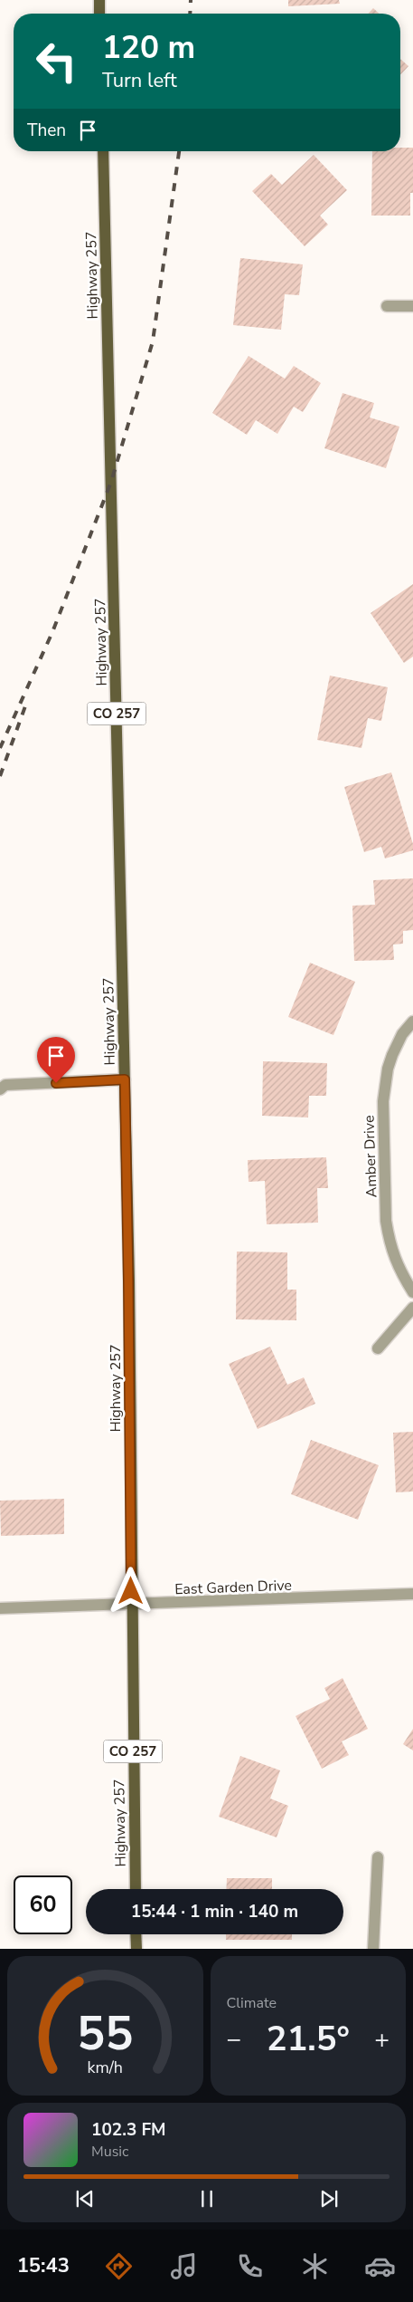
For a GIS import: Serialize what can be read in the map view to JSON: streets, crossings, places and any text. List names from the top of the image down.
{
  "streets": {
    "main road": ["Highway 257", "CO 257"],
    "street": ["Amber Drive", "East Garden Drive"]
  },
  "crossings": [
    ["Highway 257", "East Garden Drive"]
  ],
  "page": {
    "turn": ["120 m", "Turn left"],
    "then": "Then",
    "limit": "60",
    "trip": "15:44 · 1 min · 140 m",
    "tile": "Climate",
    "heat": ["−", "21.5°", "+"],
    "song": ["102.3 FM", "Music"],
    "tabs": "15:43",
    "gauge": ["55", "km/h"]
  }
}
